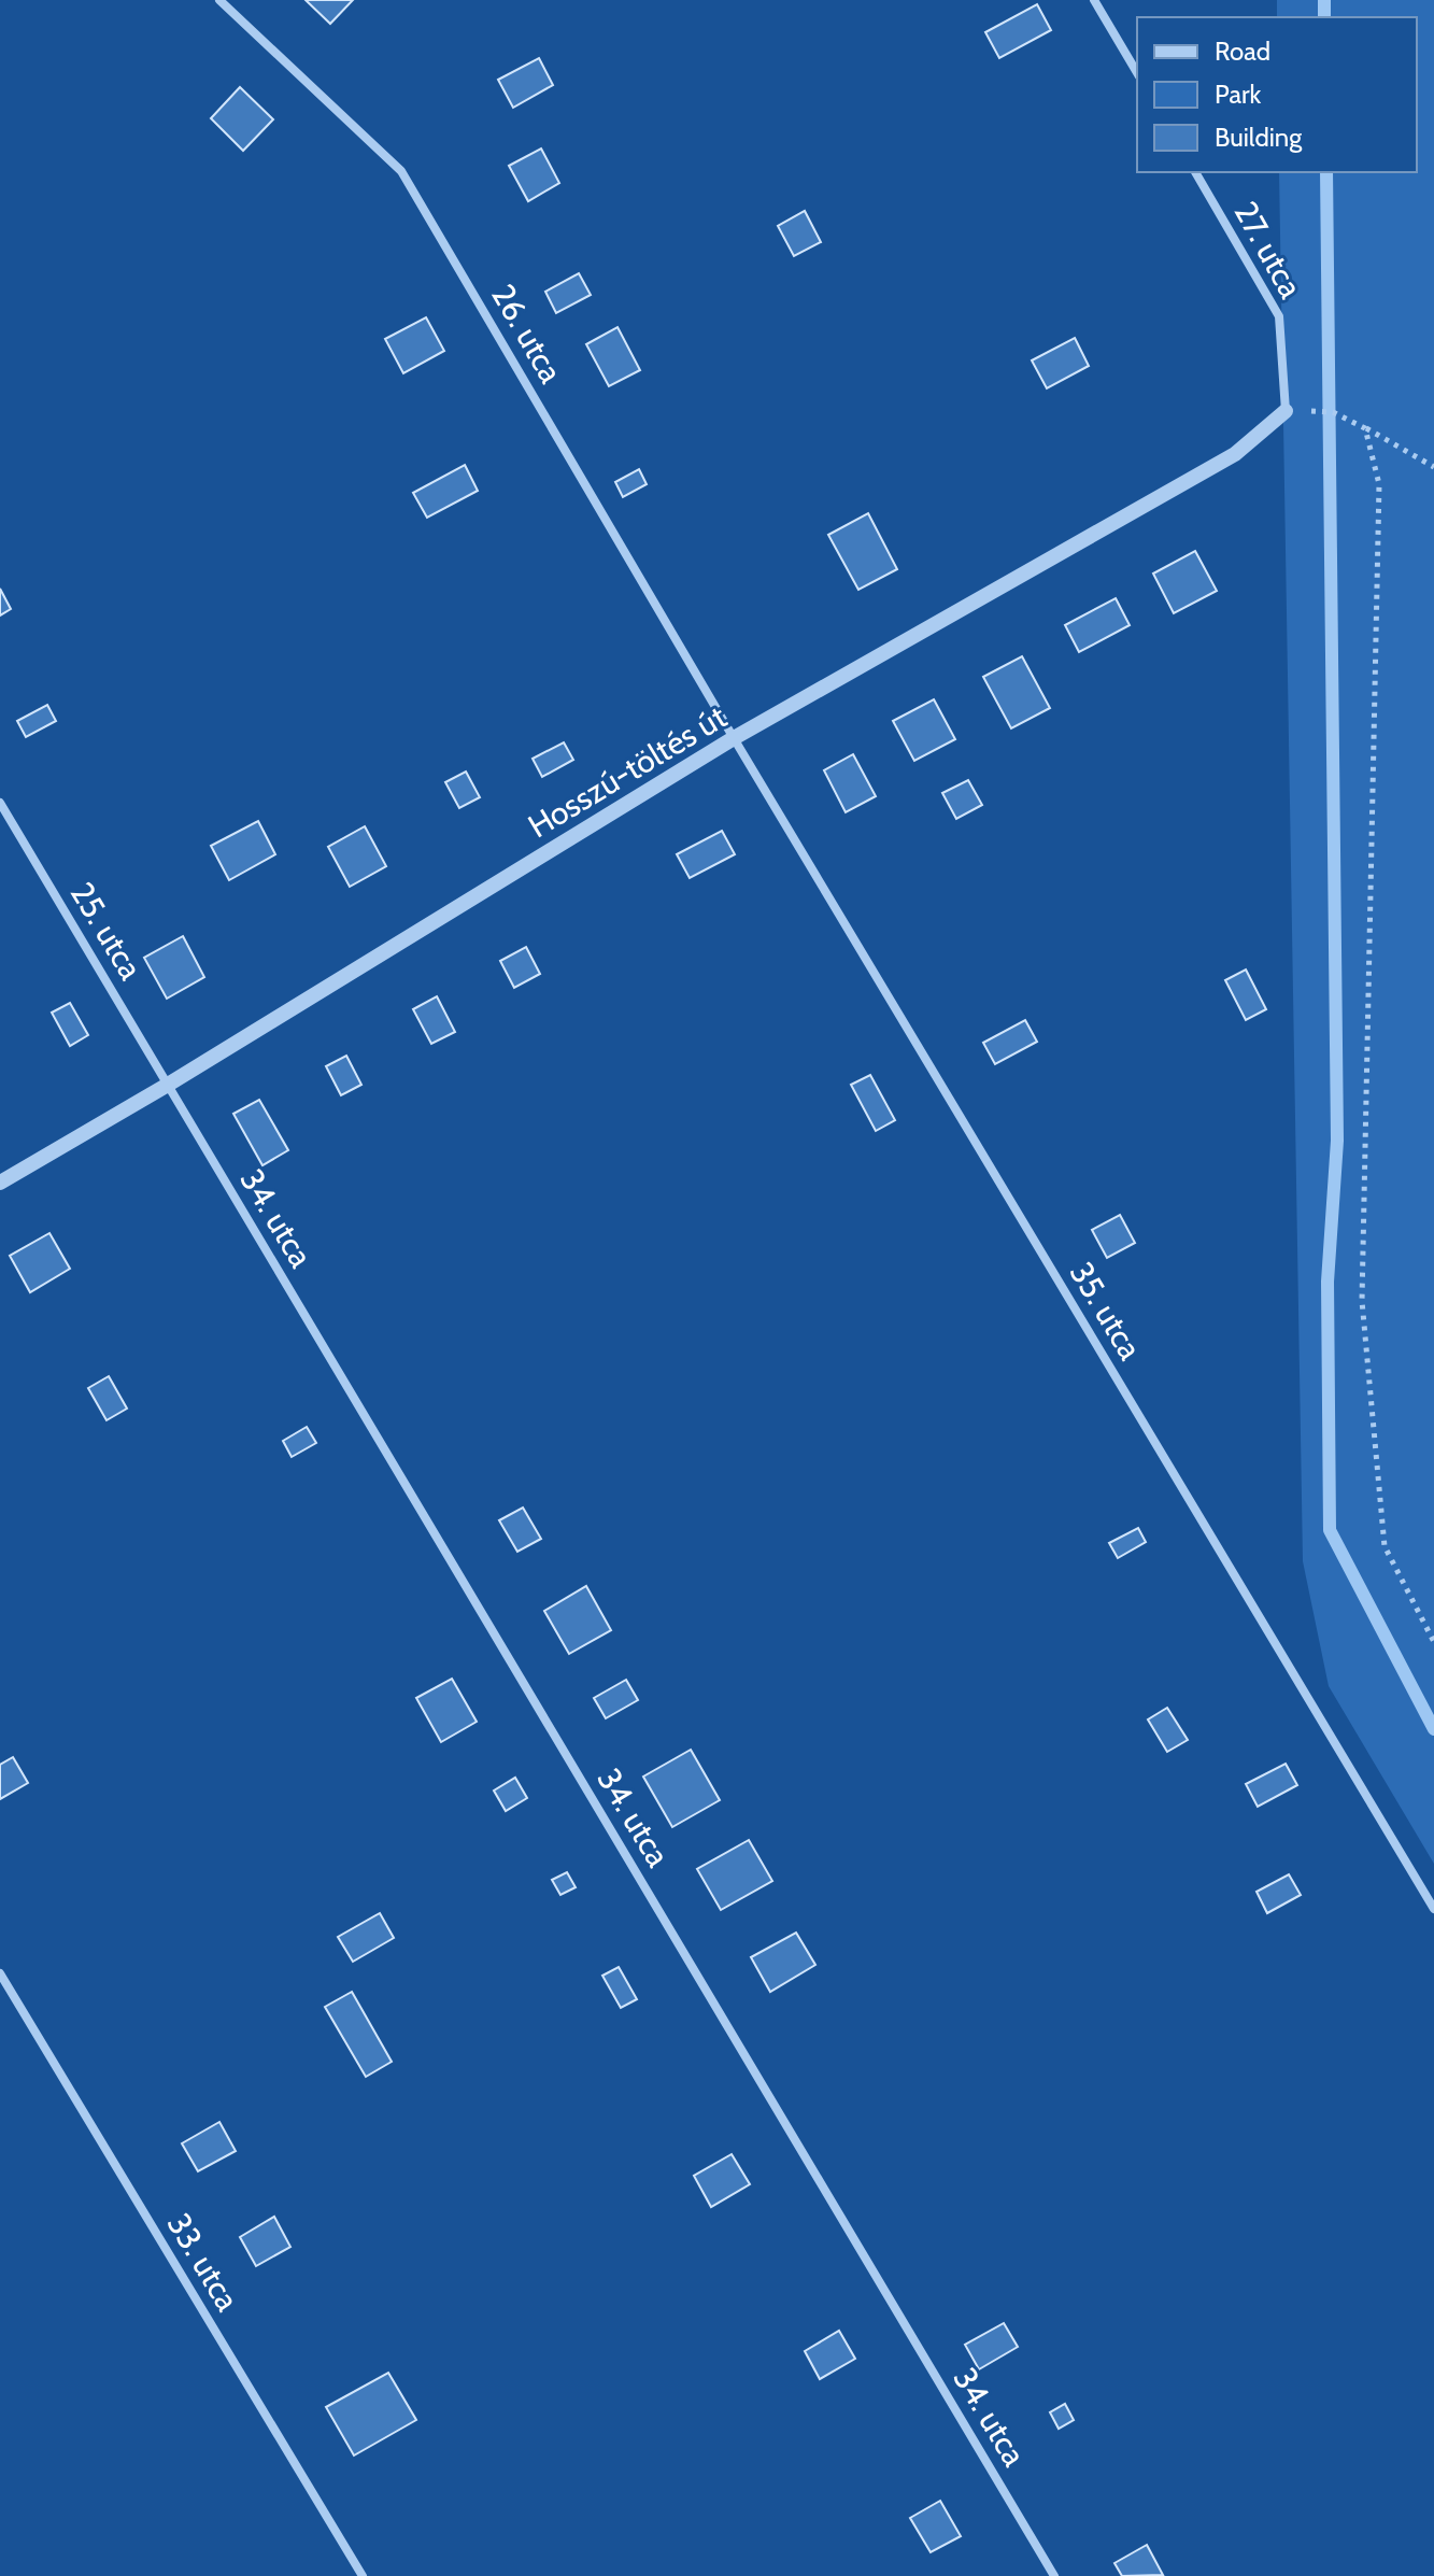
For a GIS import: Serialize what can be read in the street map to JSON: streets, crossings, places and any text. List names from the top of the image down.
{
  "streets": {
    "street": [
      "27. utca",
      "26. utca",
      "Hosszú-töltés út",
      "25. utca",
      "34. utca",
      "35. utca",
      "33. utca"
    ]
  },
  "crossings": [
    ["27. utca", "Hosszú-töltés út"],
    ["26. utca", "Hosszú-töltés út"],
    ["26. utca", "35. utca"],
    ["Hosszú-töltés út", "25. utca"],
    ["Hosszú-töltés út", "34. utca"],
    ["Hosszú-töltés út", "35. utca"],
    ["25. utca", "34. utca"]
  ],
  "legend": ["Road", "Park", "Building"]
}
